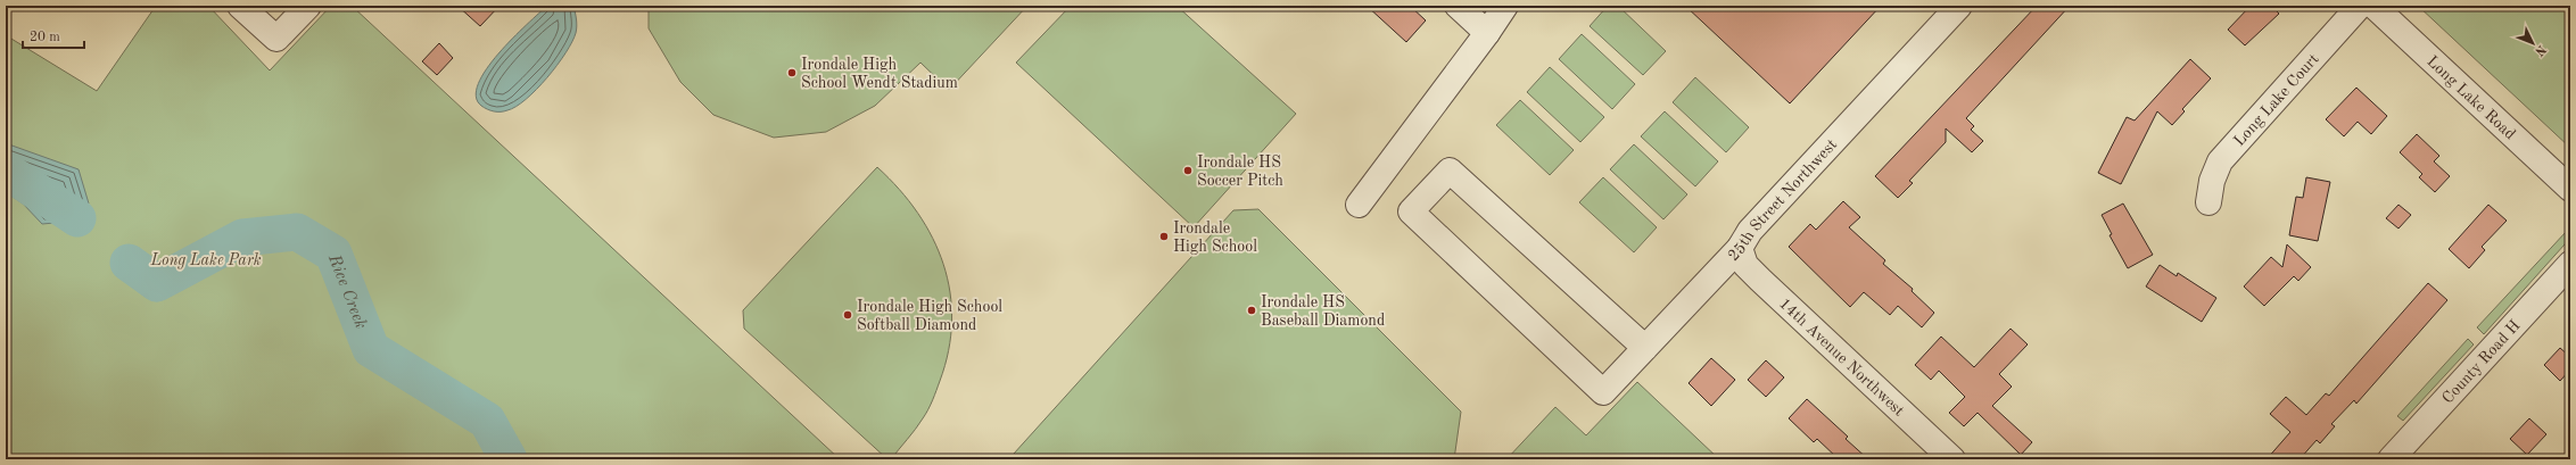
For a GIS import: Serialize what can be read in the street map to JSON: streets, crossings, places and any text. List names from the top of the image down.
{
  "streets": {
    "street": [
      "Long Lake Road",
      "Long Lake Court",
      "25th Street Northwest",
      "14th Avenue Northwest",
      "County Road H"
    ]
  },
  "crossings": [
    ["25th Street Northwest", "14th Avenue Northwest"]
  ],
  "water": ["Rice Creek"],
  "parks": ["Long Lake Park"],
  "places": [
    "Irondale High School Wendt Stadium",
    "Irondale HS Soccer Pitch",
    "Irondale High School",
    "Irondale HS Baseball Diamond",
    "Irondale High School Softball Diamond"
  ],
  "scale_bar": "20 m",
  "north": "bottom right"
}
